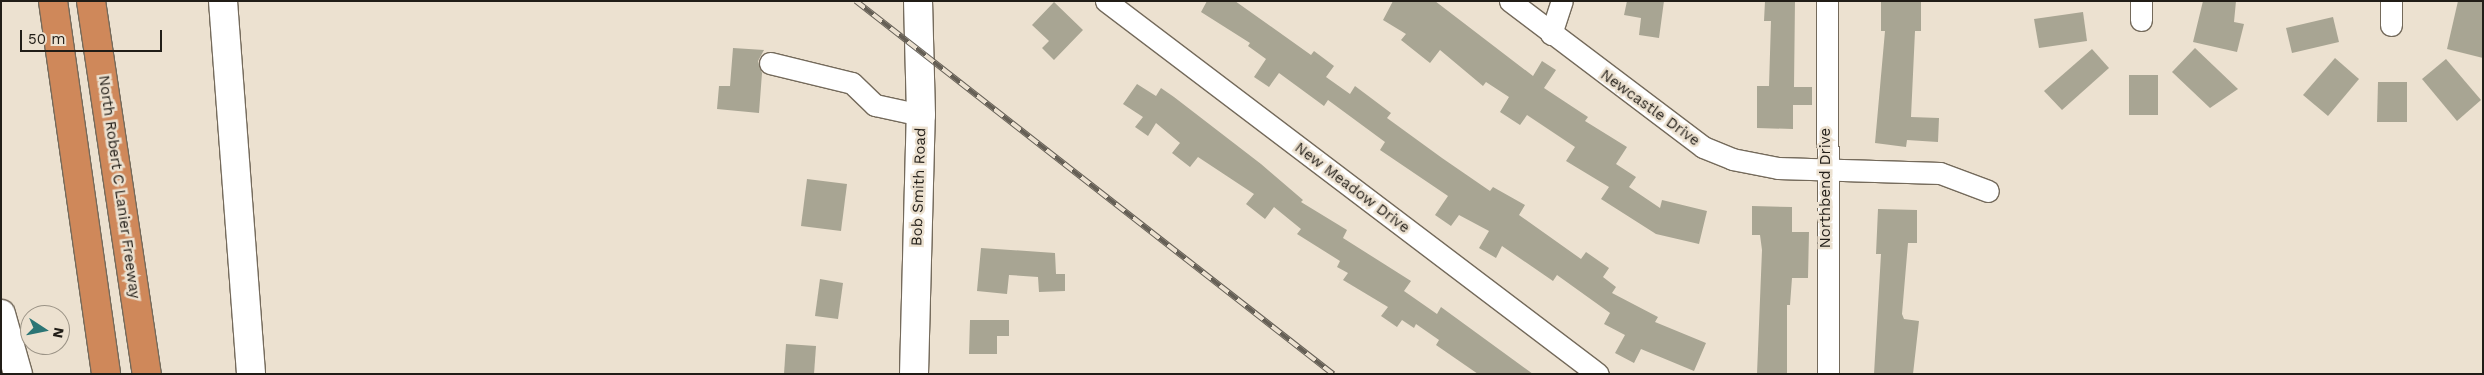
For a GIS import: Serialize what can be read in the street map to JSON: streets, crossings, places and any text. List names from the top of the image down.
{
  "streets": {
    "highway": ["North Robert C Lanier Freeway"],
    "main road": ["Bob Smith Road"],
    "street": ["Newcastle Drive", "New Meadow Drive", "Northbend Drive"]
  },
  "crossings": [
    ["Newcastle Drive", "Northbend Drive"]
  ],
  "scale_bar": "50 m",
  "north": "right"
}
